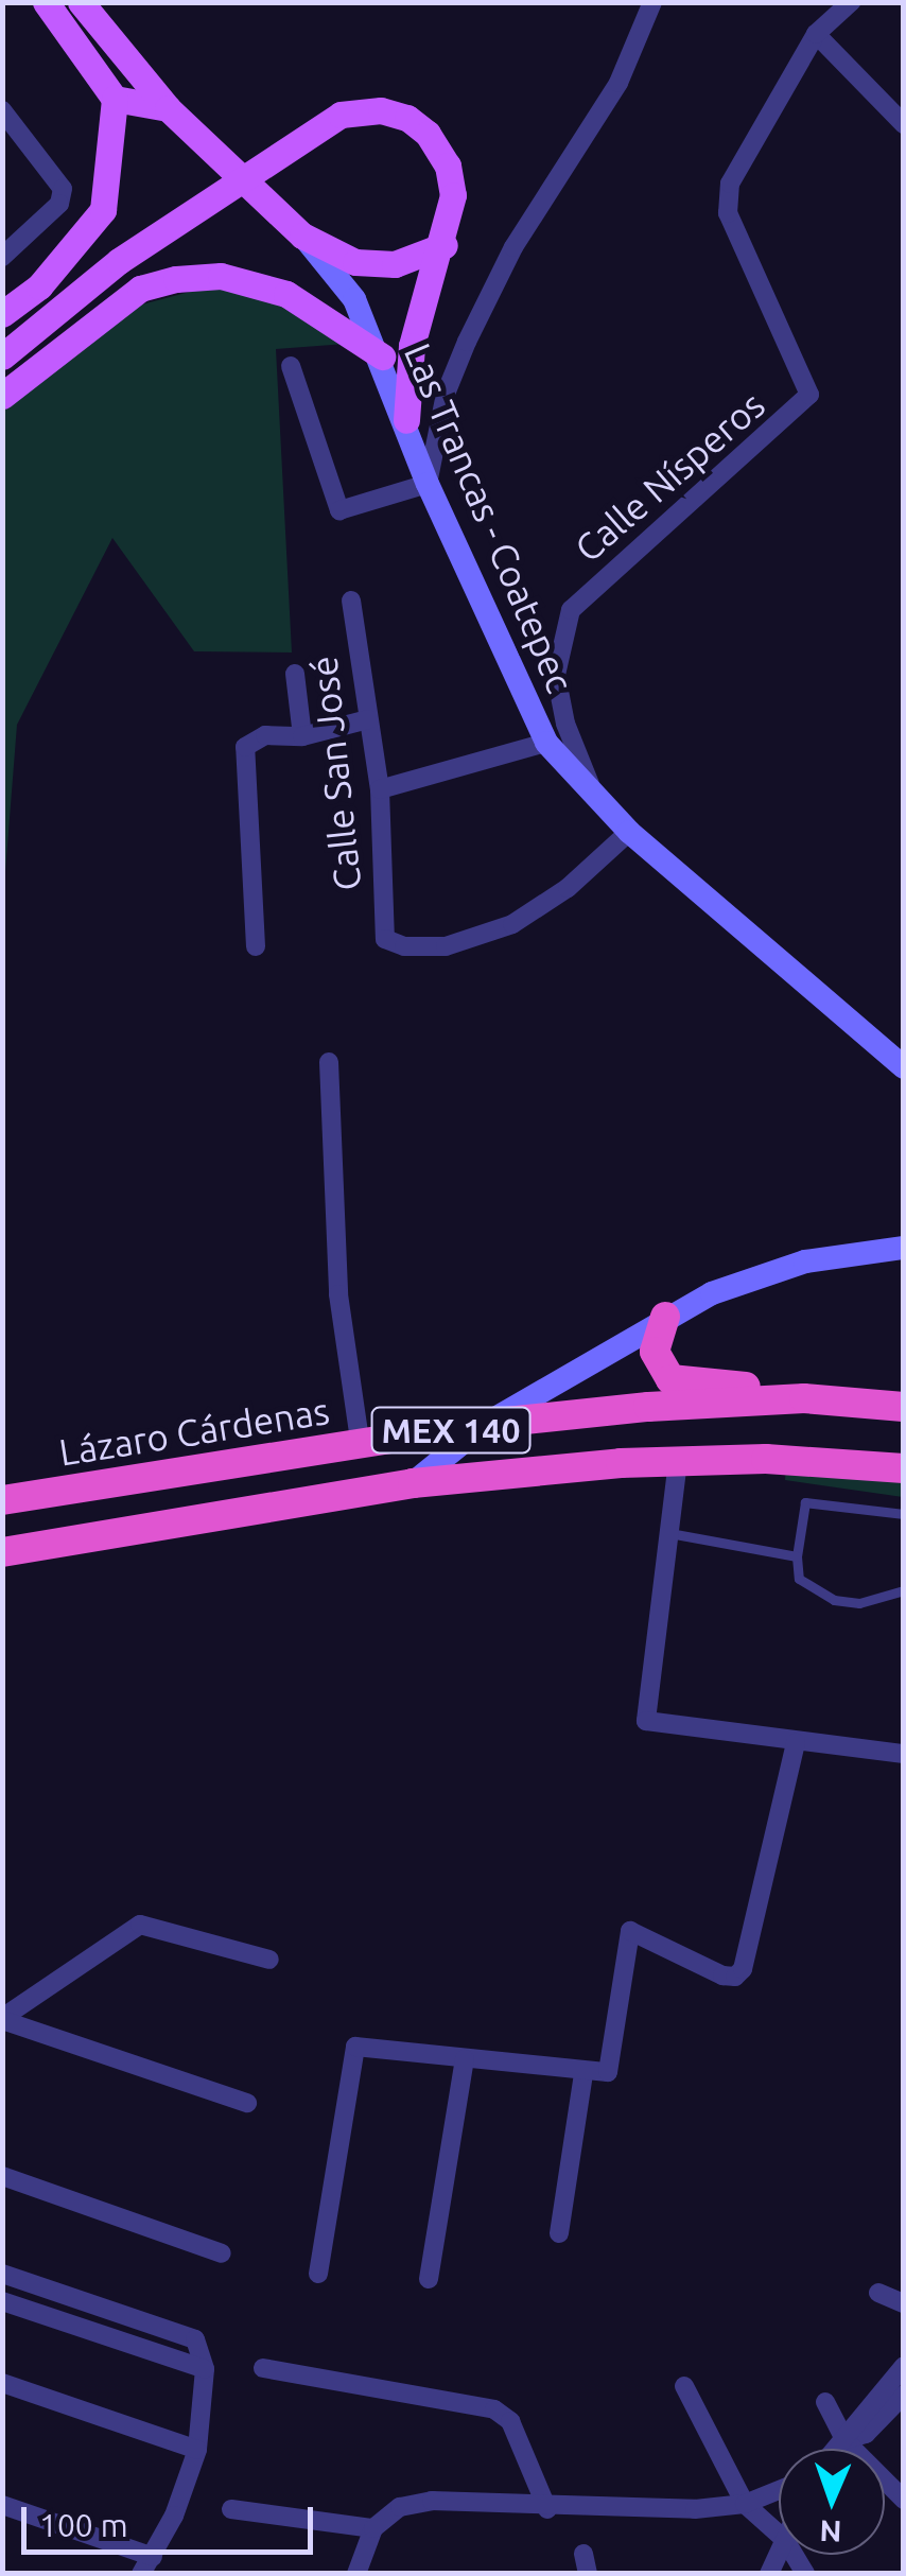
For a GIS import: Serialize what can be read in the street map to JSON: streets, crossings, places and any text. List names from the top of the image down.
{
  "streets": {
    "highway": ["MEX 140", "Lázaro Cárdenas"],
    "main road": ["Las Trancas - Coatepec"],
    "street": ["Calle Nísperos", "Calle San José"]
  },
  "crossings": [
    ["Calle Nísperos", "Las Trancas - Coatepec"],
    ["Las Trancas - Coatepec", "Calle San José"]
  ],
  "scale_bar": "100 m",
  "north": "bottom"
}
